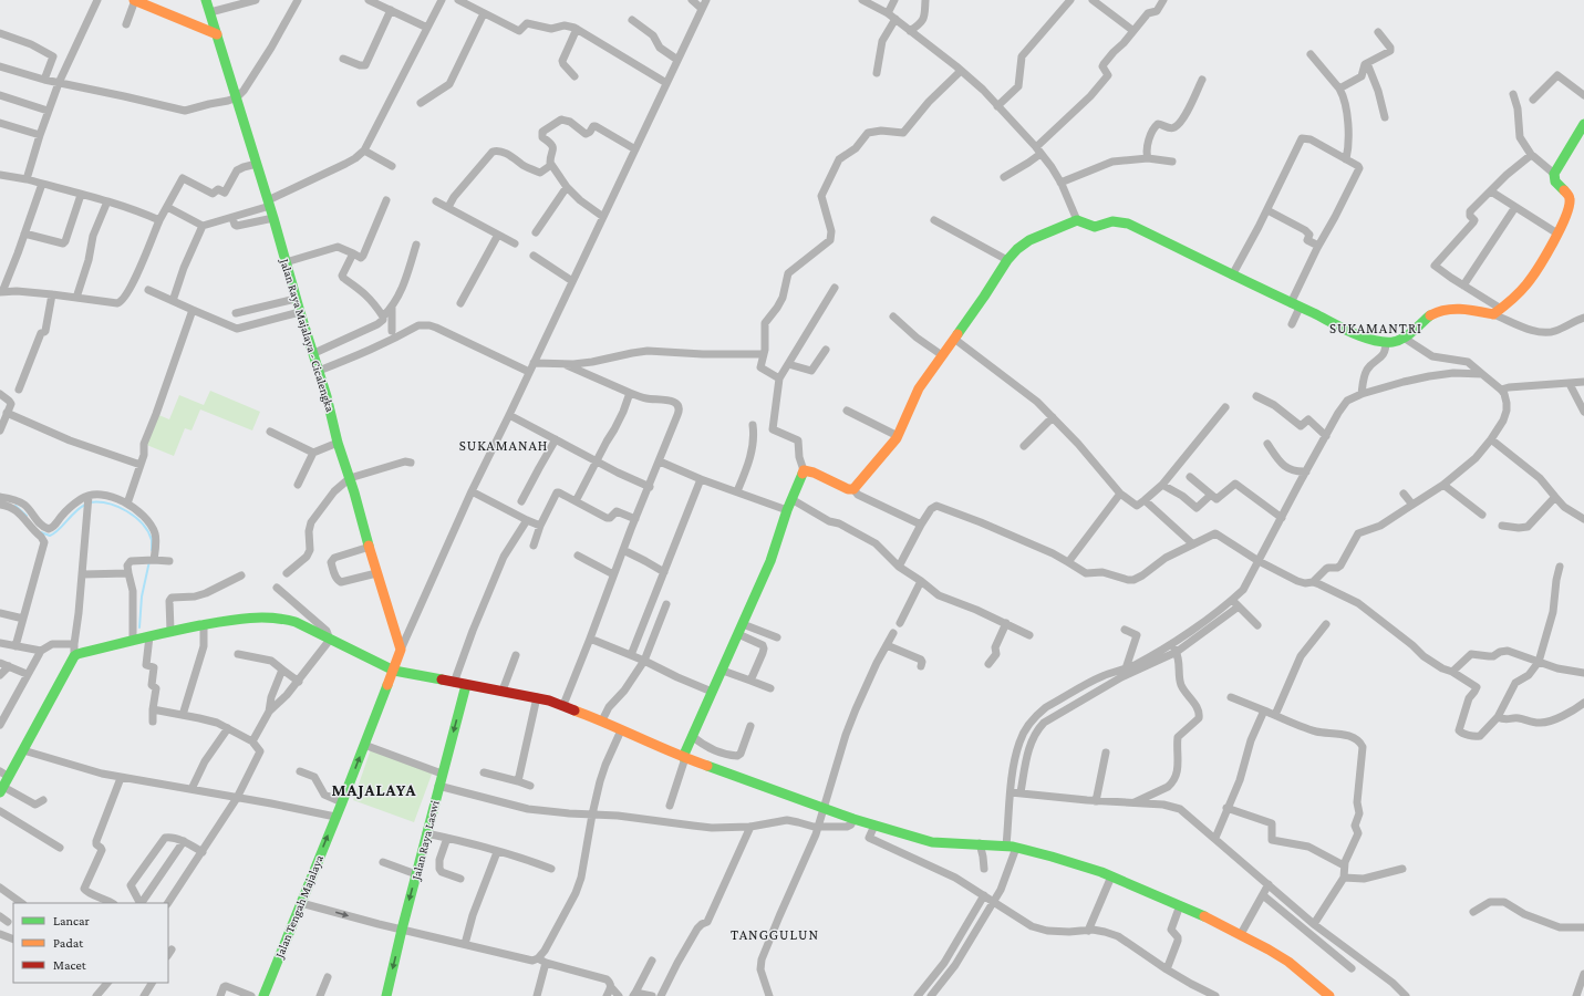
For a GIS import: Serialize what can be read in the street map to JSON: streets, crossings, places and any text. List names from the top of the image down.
{
  "streets": {
    "main road": ["Jalan Raya Majalaya - Cicalengka", "Jalan Raya Laswi", "Jalan Tengah Majalaya"]
  },
  "one_way": ["Jalan Raya Laswi", "Jalan Tengah Majalaya"],
  "districts": [
    "SUKAMANTRI",
    "SUKAMANAH",
    "MAJALAYA",
    "TANGGULUN"
  ],
  "legend": ["Lancar", "Padat", "Macet"]
}
